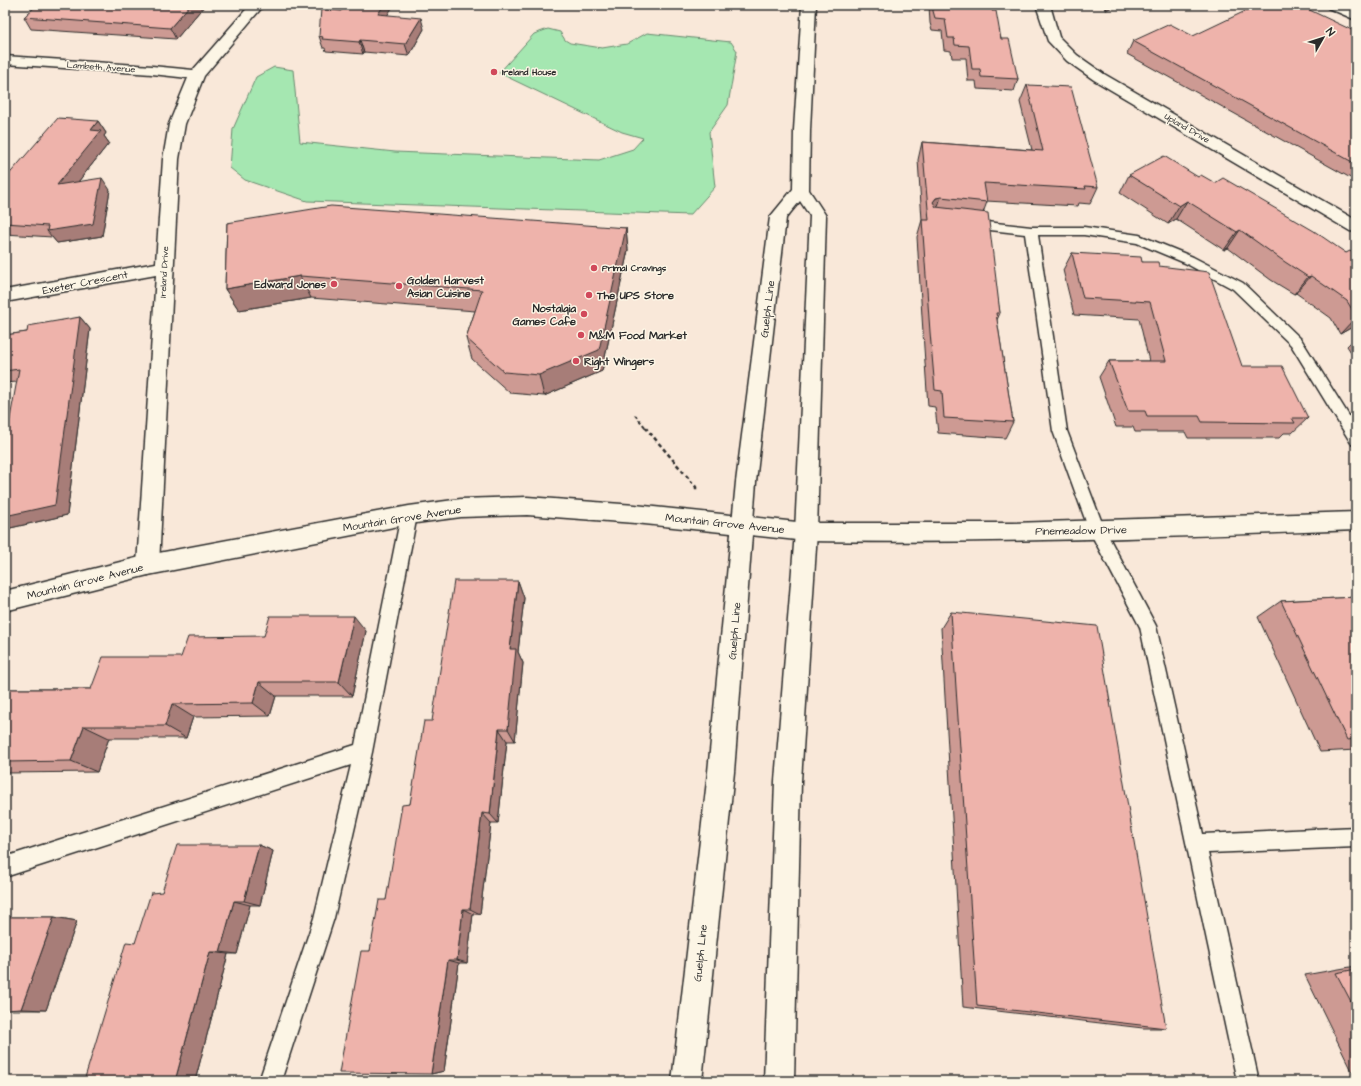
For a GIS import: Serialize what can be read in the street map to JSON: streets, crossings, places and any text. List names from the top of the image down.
{
  "streets": {
    "street": [
      "Lambeth Avenue",
      "Upland Drive",
      "Ireland Drive",
      "Exeter Crescent",
      "Guelph Line",
      "Mountain Grove Avenue",
      "Pinemeadow Drive"
    ]
  },
  "crossings": [
    ["Lambeth Avenue", "Ireland Drive"],
    ["Ireland Drive", "Exeter Crescent"],
    ["Ireland Drive", "Mountain Grove Avenue"],
    ["Guelph Line", "Mountain Grove Avenue"],
    ["Mountain Grove Avenue", "Pinemeadow Drive"]
  ],
  "places": [
    "Ireland House",
    "Primal Cravings",
    "Edward Jones",
    "Golden Harvest Asian Cuisine",
    "The UPS Store",
    "Nostalgia Games Cafe",
    "M&M Food Market",
    "Right Wingers"
  ],
  "north": "top right"
}
